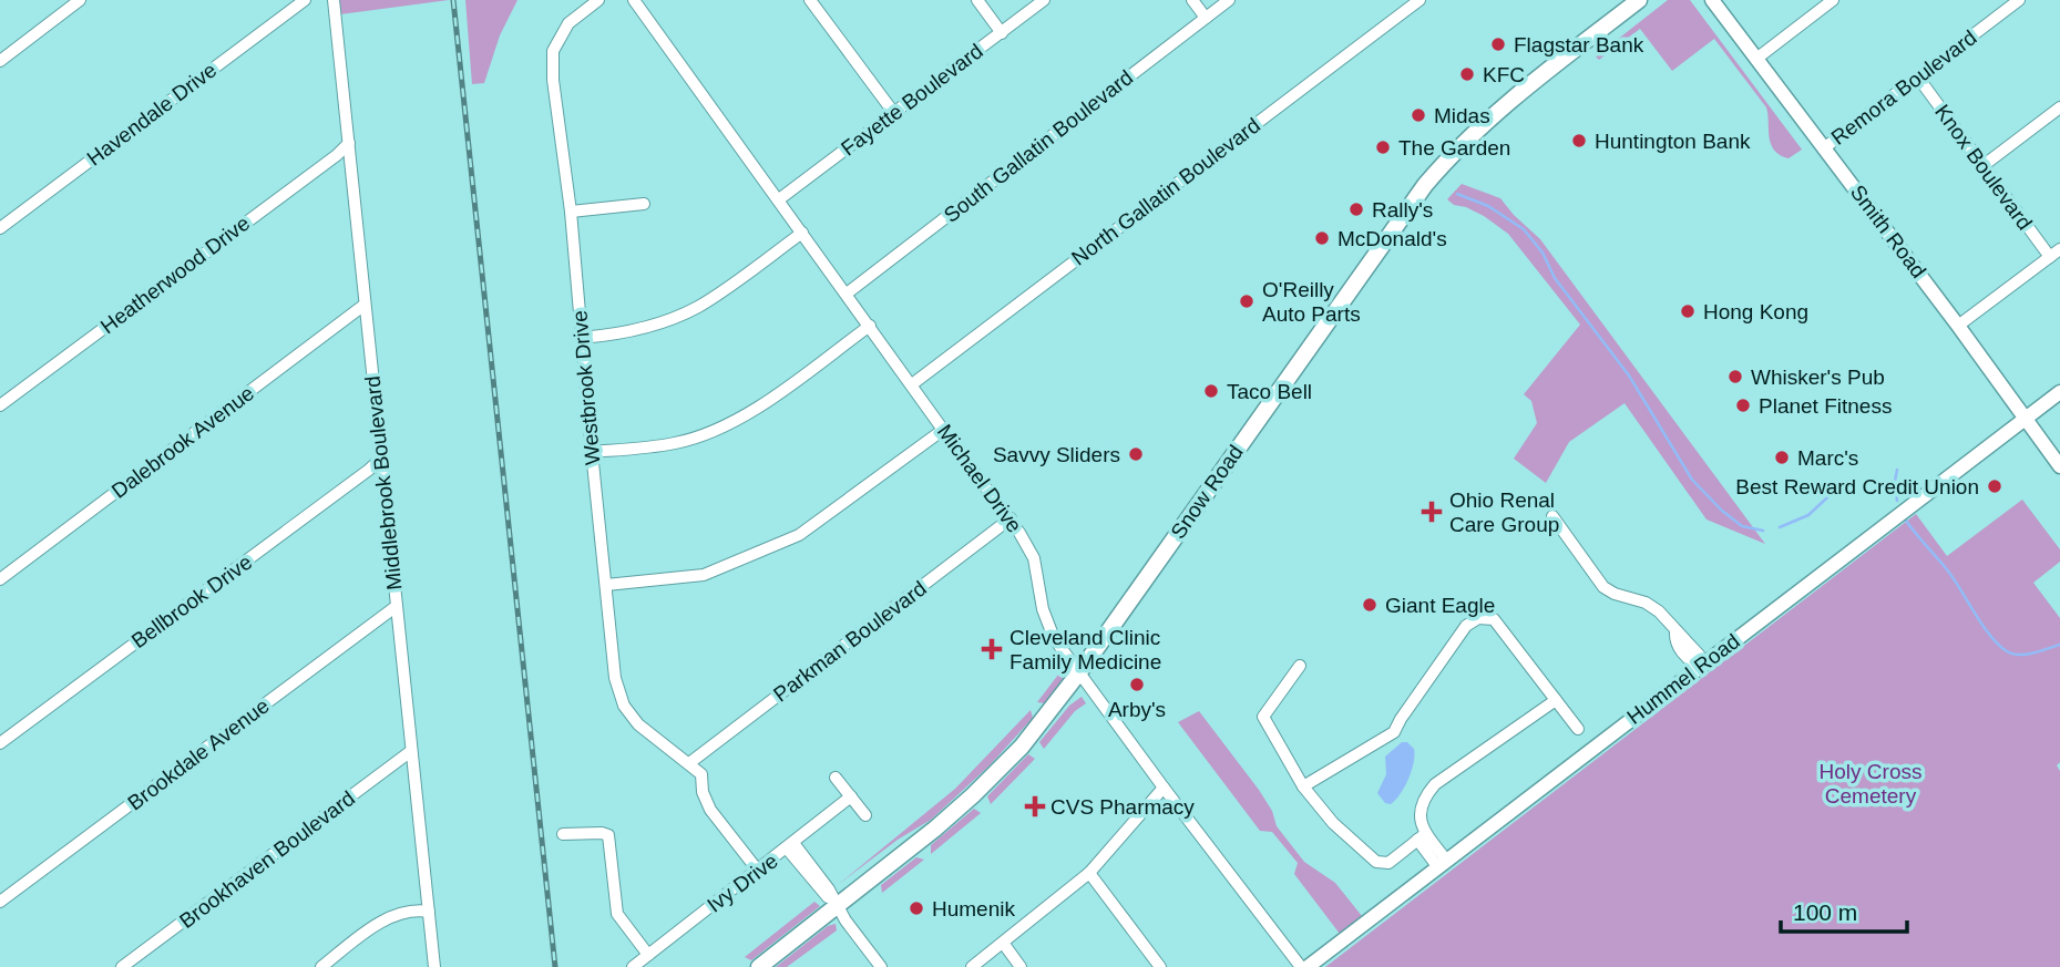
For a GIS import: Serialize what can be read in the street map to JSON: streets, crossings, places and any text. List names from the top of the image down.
{
  "streets": {
    "main road": ["Snow Road"],
    "street": [
      "Remora Boulevard",
      "Fayette Boulevard",
      "Havendale Drive",
      "South Gallatin Boulevard",
      "Knox Boulevard",
      "North Gallatin Boulevard",
      "Smith Road",
      "Heatherwood Drive",
      "Westbrook Drive",
      "Dalebrook Avenue",
      "Michael Drive",
      "Middlebrook Boulevard",
      "Bellbrook Drive",
      "Parkman Boulevard",
      "Hummel Road",
      "Brookdale Avenue",
      "Brookhaven Boulevard",
      "Ivy Drive"
    ]
  },
  "crossings": [
    ["Remora Boulevard", "Knox Boulevard"],
    ["Remora Boulevard", "Smith Road"],
    ["Fayette Boulevard", "Michael Drive"],
    ["South Gallatin Boulevard", "Michael Drive"],
    ["North Gallatin Boulevard", "Michael Drive"],
    ["Smith Road", "Hummel Road"],
    ["Heatherwood Drive", "Middlebrook Boulevard"],
    ["Westbrook Drive", "Parkman Boulevard"],
    ["Dalebrook Avenue", "Middlebrook Boulevard"],
    ["Michael Drive", "Snow Road"],
    ["Michael Drive", "Parkman Boulevard"],
    ["Middlebrook Boulevard", "Bellbrook Drive"],
    ["Middlebrook Boulevard", "Brookdale Avenue"],
    ["Middlebrook Boulevard", "Brookhaven Boulevard"]
  ],
  "parks": ["Holy Cross Cemetery"],
  "places": {
    "other": [
      "Flagstar Bank",
      "KFC",
      "Midas",
      "Huntington Bank",
      "The Garden",
      "Rally's",
      "McDonald's",
      "O'Reilly Auto Parts",
      "Hong Kong",
      "Whisker's Pub",
      "Taco Bell",
      "Planet Fitness",
      "Savvy Sliders",
      "Marc's",
      "Best Reward Credit Union",
      "Giant Eagle",
      "Arby's",
      "Humenik"
    ],
    "health": ["Ohio Renal Care Group", "Cleveland Clinic Family Medicine", "CVS Pharmacy"]
  },
  "scale_bar": "100 m"
}
